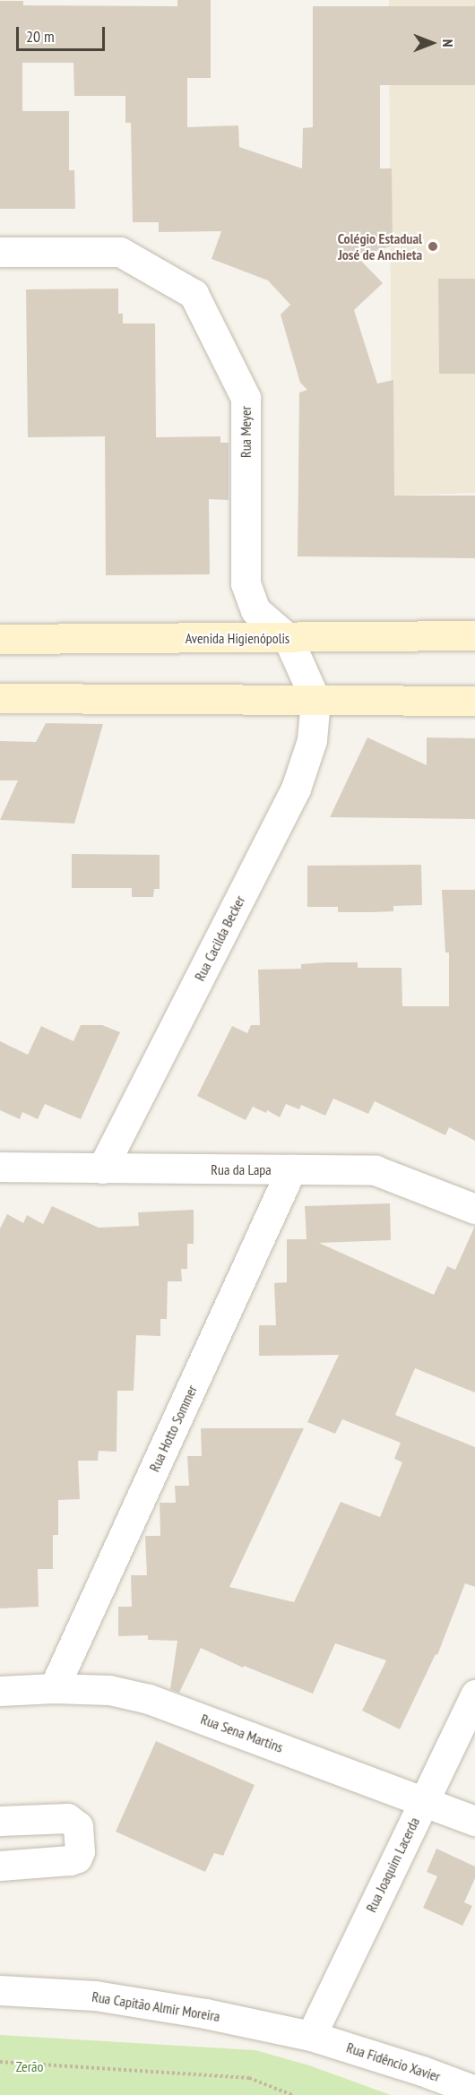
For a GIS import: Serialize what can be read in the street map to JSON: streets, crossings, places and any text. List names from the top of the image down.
{
  "streets": {
    "main road": ["Avenida Higienópolis"],
    "street": [
      "Rua Meyer",
      "Rua Cacilda Becker",
      "Rua da Lapa",
      "Rua Hotto Sommer",
      "Rua Sena Martins",
      "Rua Joaquim Lacerda",
      "Rua Capitão Almir Moreira",
      "Rua Fidêncio Xavier"
    ]
  },
  "crossings": [
    ["Rua Meyer", "Avenida Higienópolis"],
    ["Rua Meyer", "Rua Cacilda Becker"],
    ["Rua Cacilda Becker", "Rua da Lapa"],
    ["Rua da Lapa", "Rua Hotto Sommer"],
    ["Rua Hotto Sommer", "Rua Sena Martins"],
    ["Rua Sena Martins", "Rua Joaquim Lacerda"],
    ["Rua Joaquim Lacerda", "Rua Capitão Almir Moreira"],
    ["Rua Joaquim Lacerda", "Rua Fidêncio Xavier"],
    ["Rua Capitão Almir Moreira", "Rua Fidêncio Xavier"]
  ],
  "parks": ["Zerão"],
  "places": ["Colégio Estadual José de Anchieta"],
  "scale_bar": "20 m",
  "north": "right"
}
